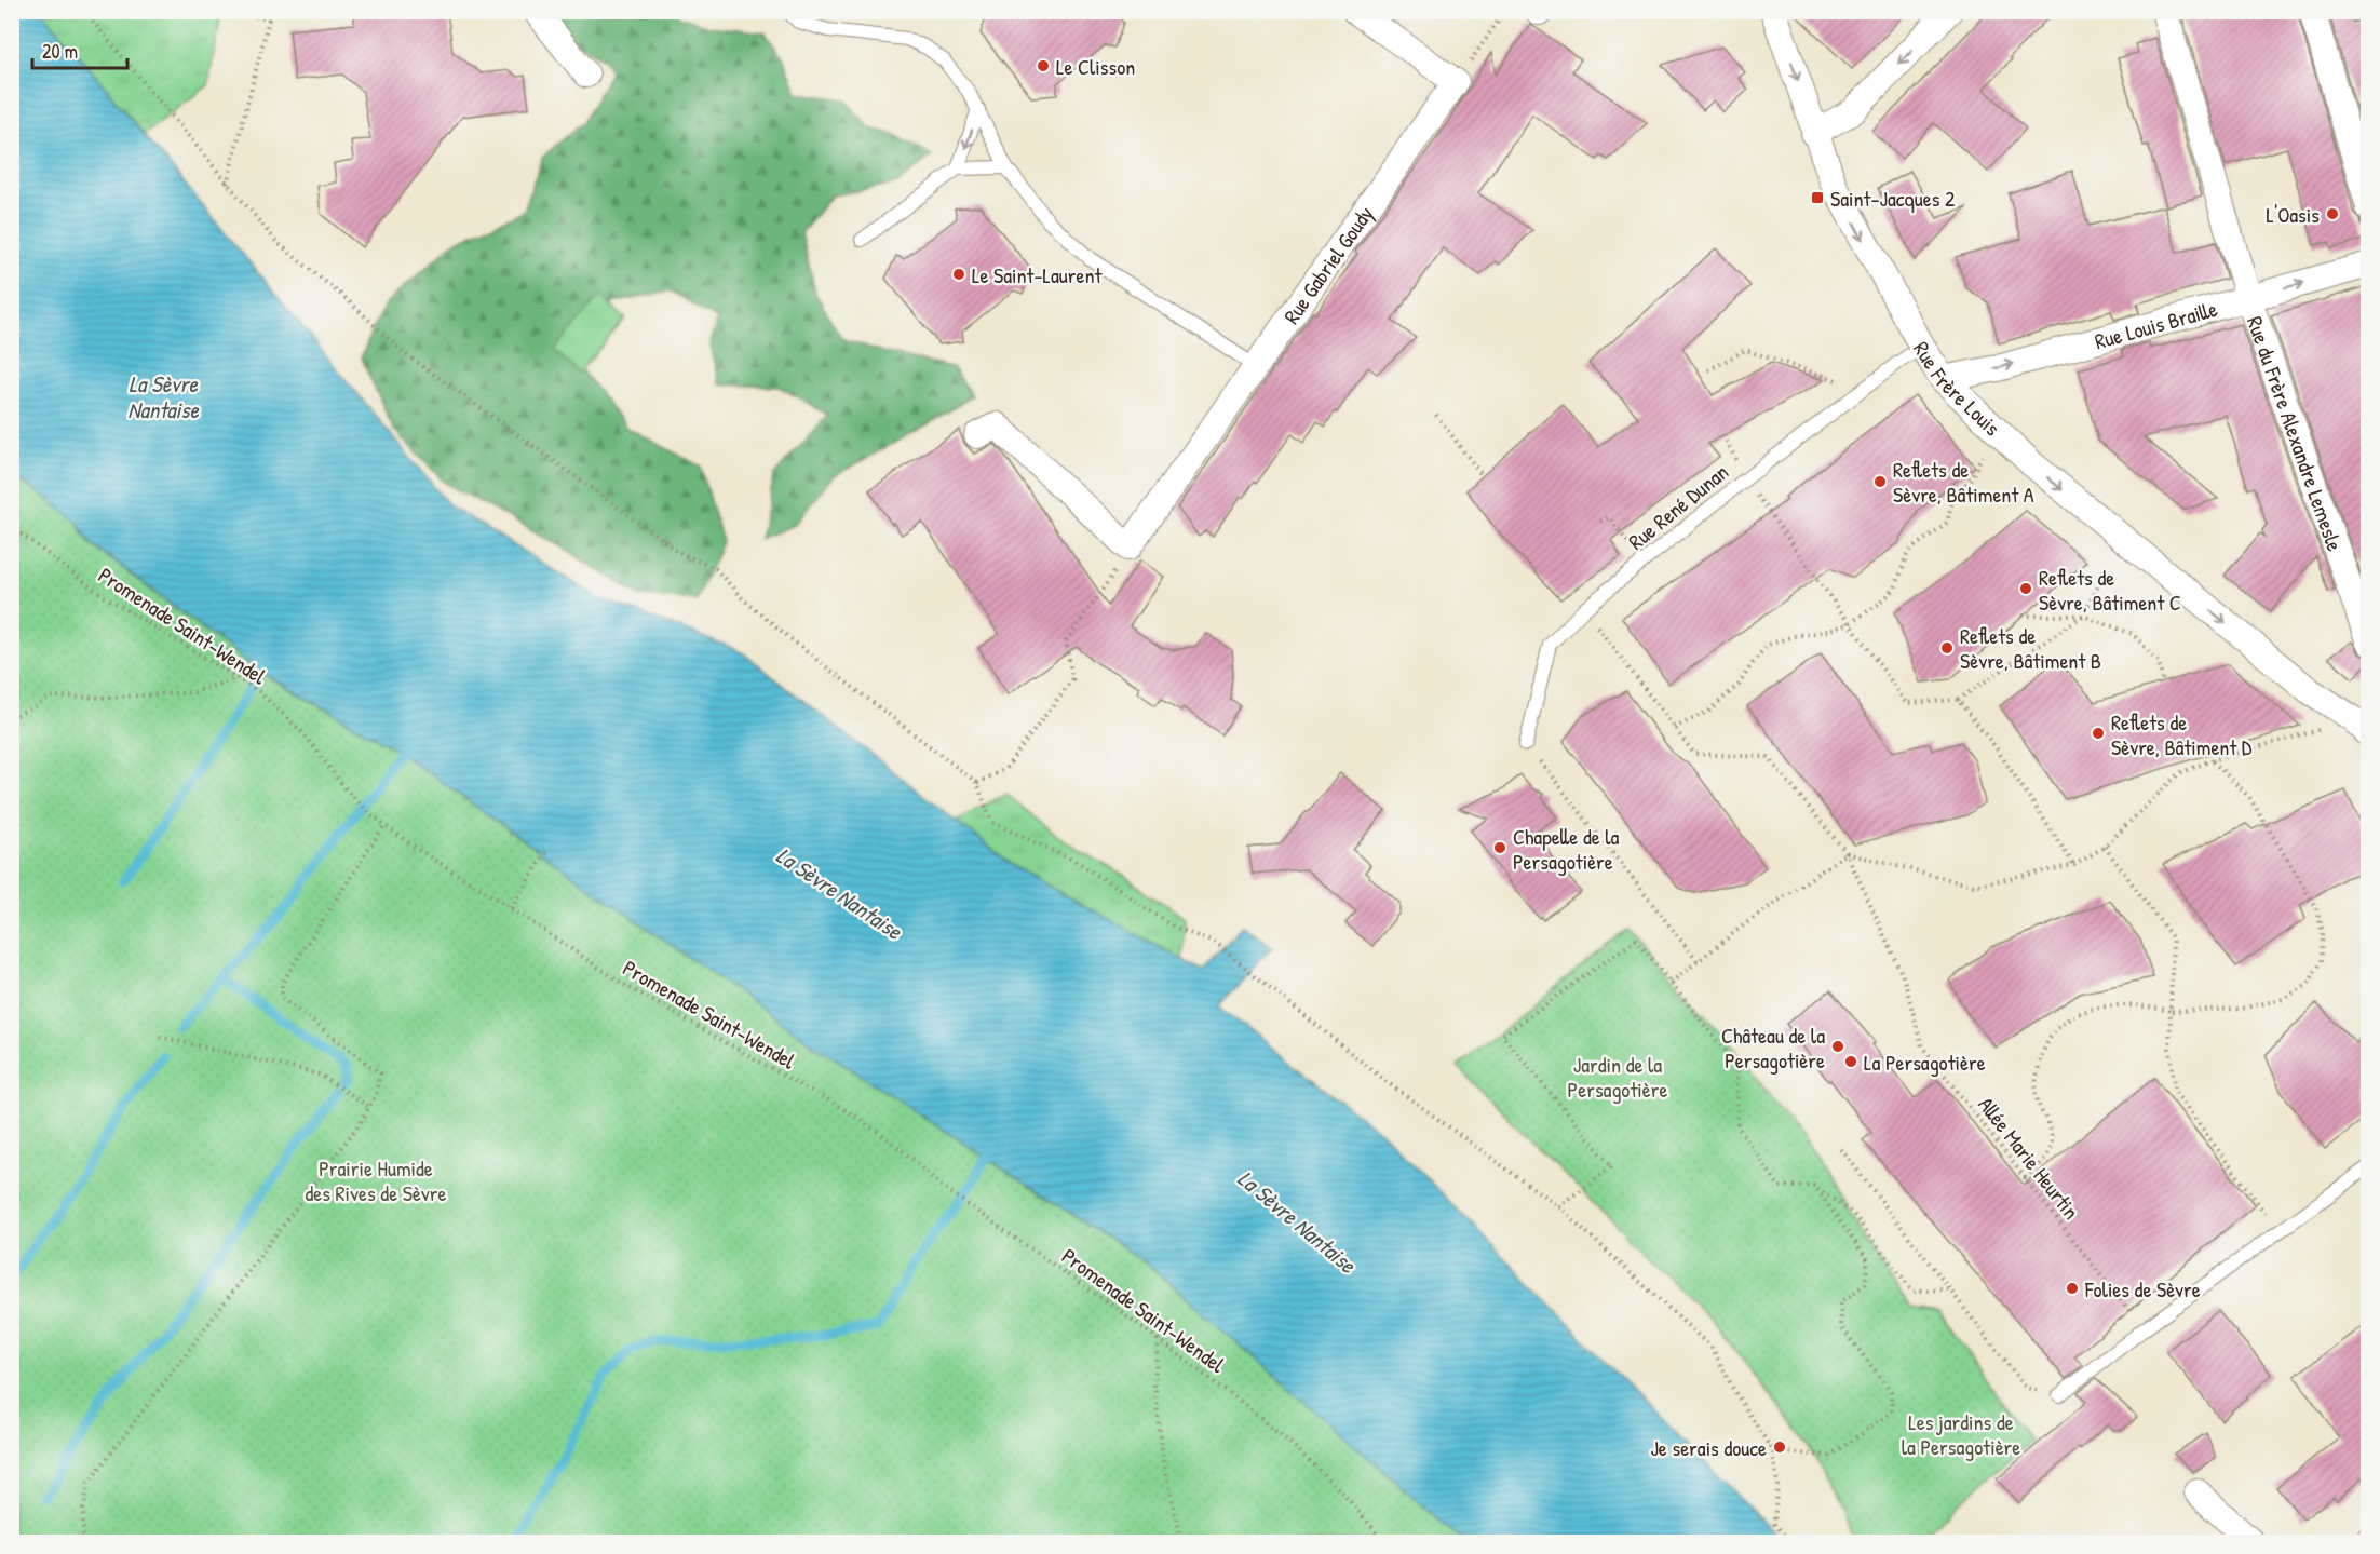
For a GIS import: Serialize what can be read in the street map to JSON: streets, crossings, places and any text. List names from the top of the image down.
{
  "streets": {
    "street": [
      "Rue Gabriel Goudy",
      "Rue Louis Braille",
      "Rue Frère Louis",
      "Rue du Frère Alexandre Lemesle"
    ],
    "lane": ["Rue René Dunan"],
    "path": ["Promenade Saint-Wendel", "Allée Marie Heurtin"]
  },
  "crossings": [
    ["Rue Louis Braille", "Rue Frère Louis"],
    ["Rue Louis Braille", "Rue du Frère Alexandre Lemesle"],
    ["Rue Frère Louis", "Rue René Dunan"],
    ["Rue René Dunan", "Allée Marie Heurtin"]
  ],
  "one_way": ["Rue Louis Braille", "Rue Frère Louis"],
  "water": ["La Sèvre Nantaise"],
  "parks": ["Jardin de la Persagotière", "Prairie Humide des Rives de Sèvre", "Les jardins de la Persagotière"],
  "places": {
    "other": [
      "Le Clisson",
      "L'Oasis",
      "Le Saint-Laurent",
      "Reflets de Sèvre, Bâtiment A",
      "Reflets de Sèvre, Bâtiment C",
      "Reflets de Sèvre, Bâtiment B",
      "Reflets de Sèvre, Bâtiment D",
      "Chapelle de la Persagotière",
      "Château de la Persagotière",
      "La Persagotière",
      "Folies de Sèvre",
      "Je serais douce"
    ],
    "transit": ["Saint-Jacques 2"]
  },
  "scale_bar": "20 m"
}
